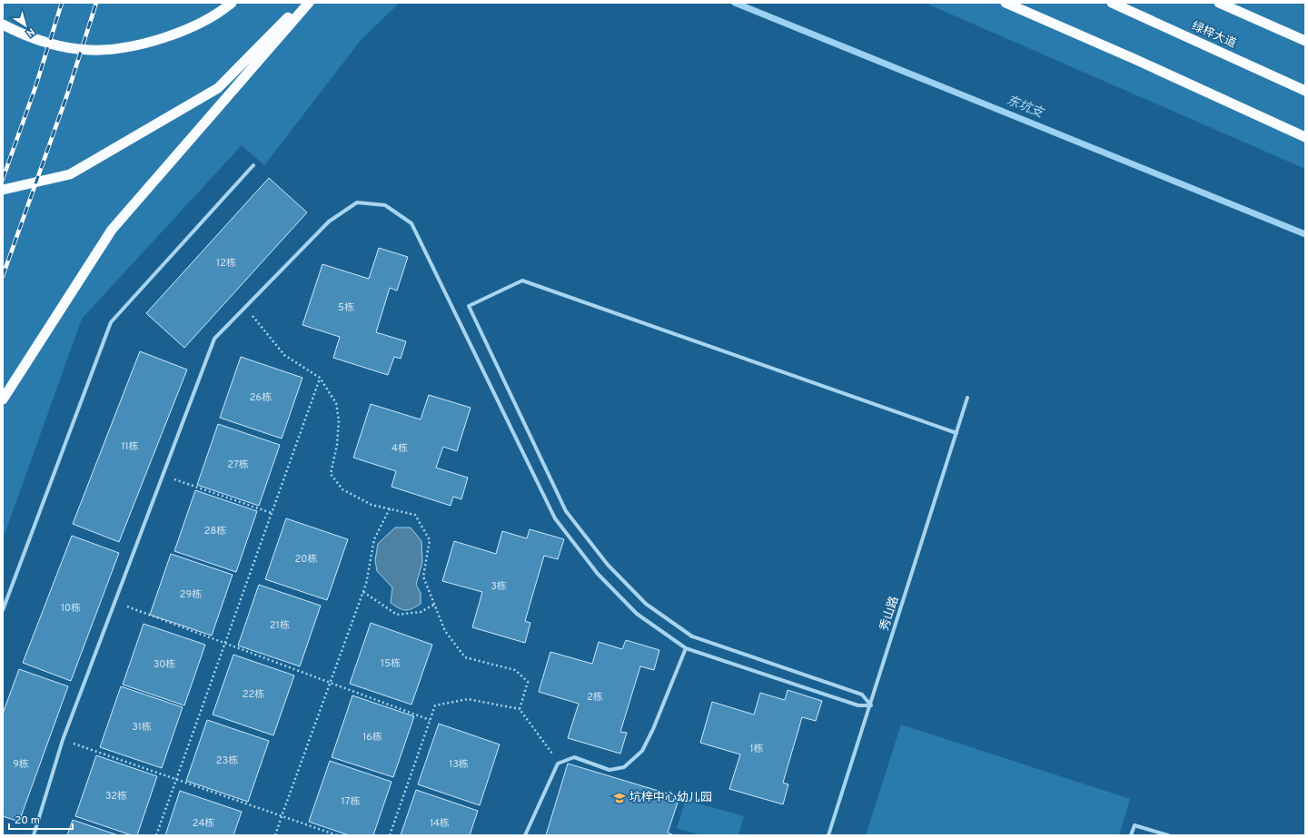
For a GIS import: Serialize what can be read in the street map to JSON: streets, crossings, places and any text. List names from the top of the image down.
{
  "streets": {
    "highway": ["绿梓大道"],
    "street": ["秀山路"]
  },
  "water": ["东坑支"],
  "places": {
    "school or university": ["坑梓中心幼儿园"]
  },
  "house_numbers": [
    "12栋",
    "5栋",
    "26栋",
    "11栋",
    "4栋",
    "27栋",
    "28栋",
    "20栋",
    "3栋",
    "29栋",
    "10栋",
    "21栋",
    "15栋",
    "30栋",
    "22栋",
    "2栋",
    "31栋",
    "16栋",
    "1栋",
    "23栋",
    "9栋",
    "13栋",
    "32栋",
    "17栋",
    "24栋",
    "14栋"
  ],
  "scale_bar": "20 m",
  "north": "bottom right"
}
